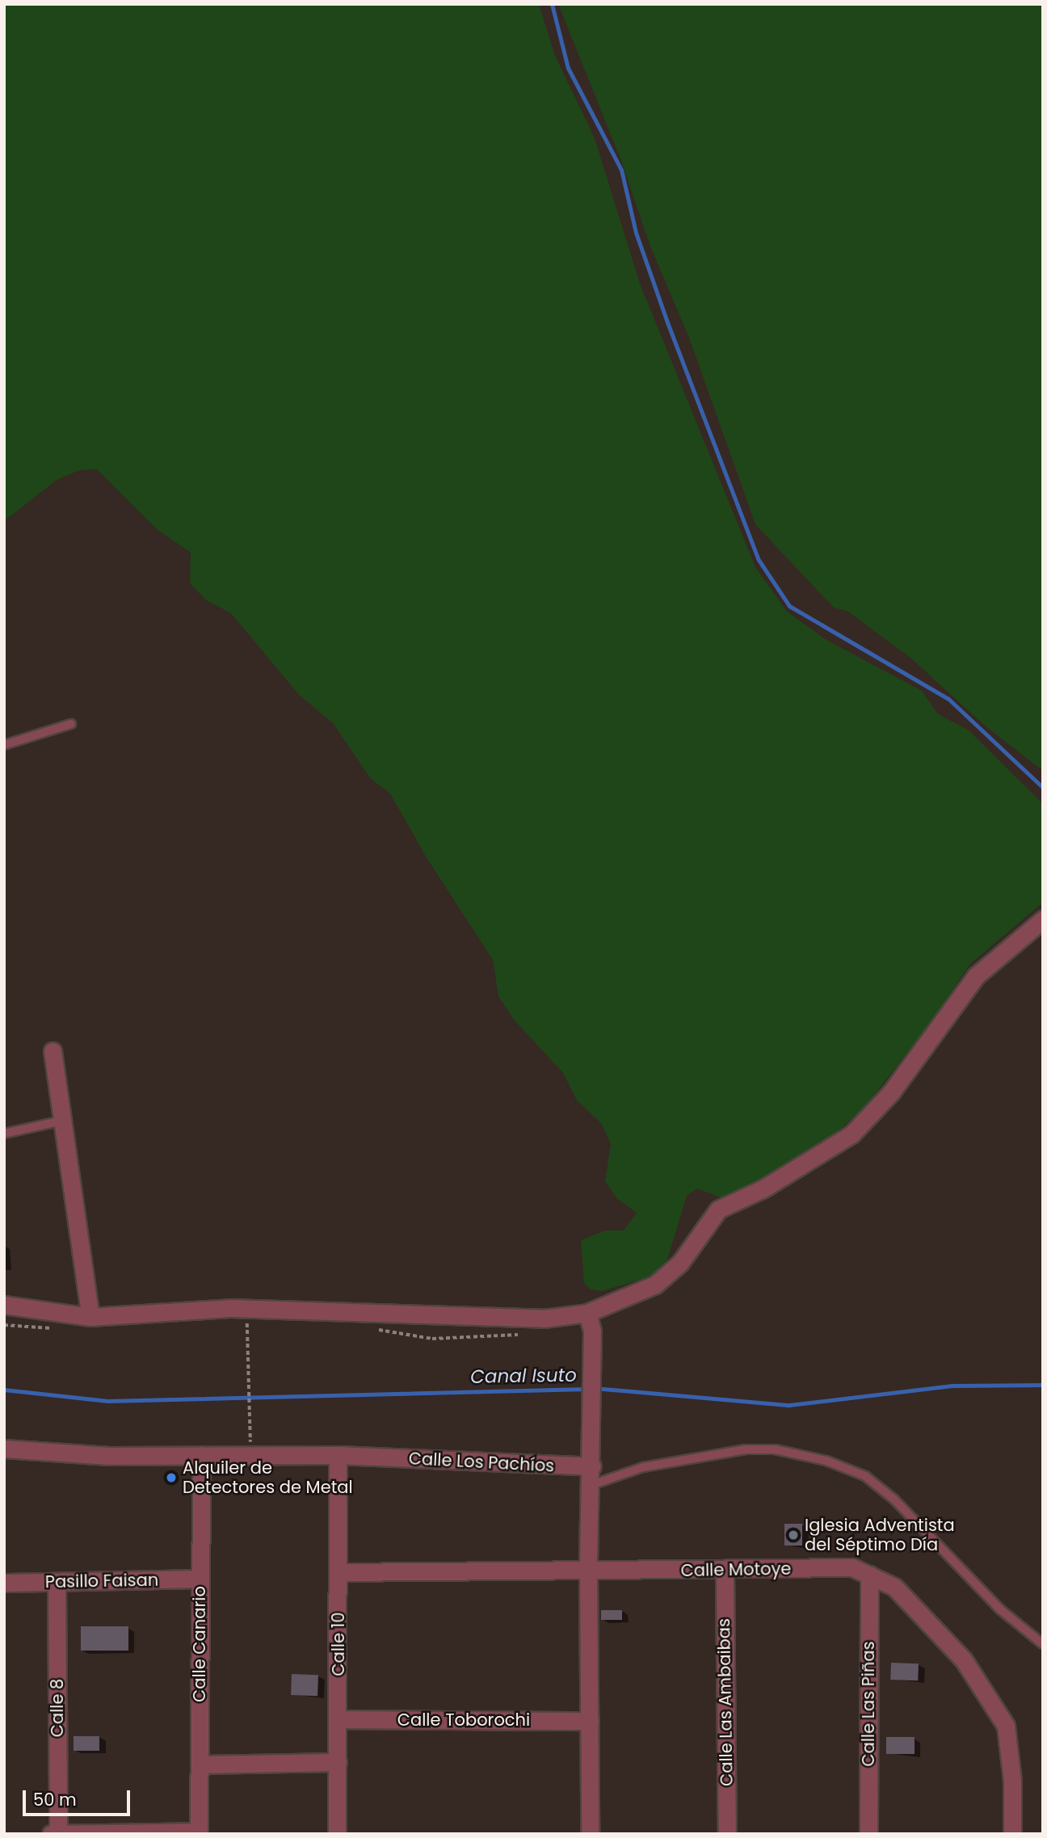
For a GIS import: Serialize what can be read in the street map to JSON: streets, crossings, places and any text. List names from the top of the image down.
{
  "streets": {
    "street": [
      "Calle Los Pachíos",
      "Calle Motoye",
      "Pasillo Faisan",
      "Calle Canario",
      "Calle 10",
      "Calle Las Ambaibas",
      "Calle Las Piñas",
      "Calle 8",
      "Calle Toborochi"
    ]
  },
  "crossings": [
    ["Calle Los Pachíos", "Calle Canario"],
    ["Calle Los Pachíos", "Calle 10"],
    ["Calle Motoye", "Calle 10"],
    ["Calle Motoye", "Calle Las Ambaibas"],
    ["Calle Motoye", "Calle Las Piñas"],
    ["Pasillo Faisan", "Calle Canario"],
    ["Pasillo Faisan", "Calle 8"],
    ["Calle 10", "Calle Toborochi"]
  ],
  "water": ["Canal Isuto"],
  "places": ["Alquiler de Detectores de Metal", "Iglesia Adventista del Séptimo Día"],
  "scale_bar": "50 m"
}
